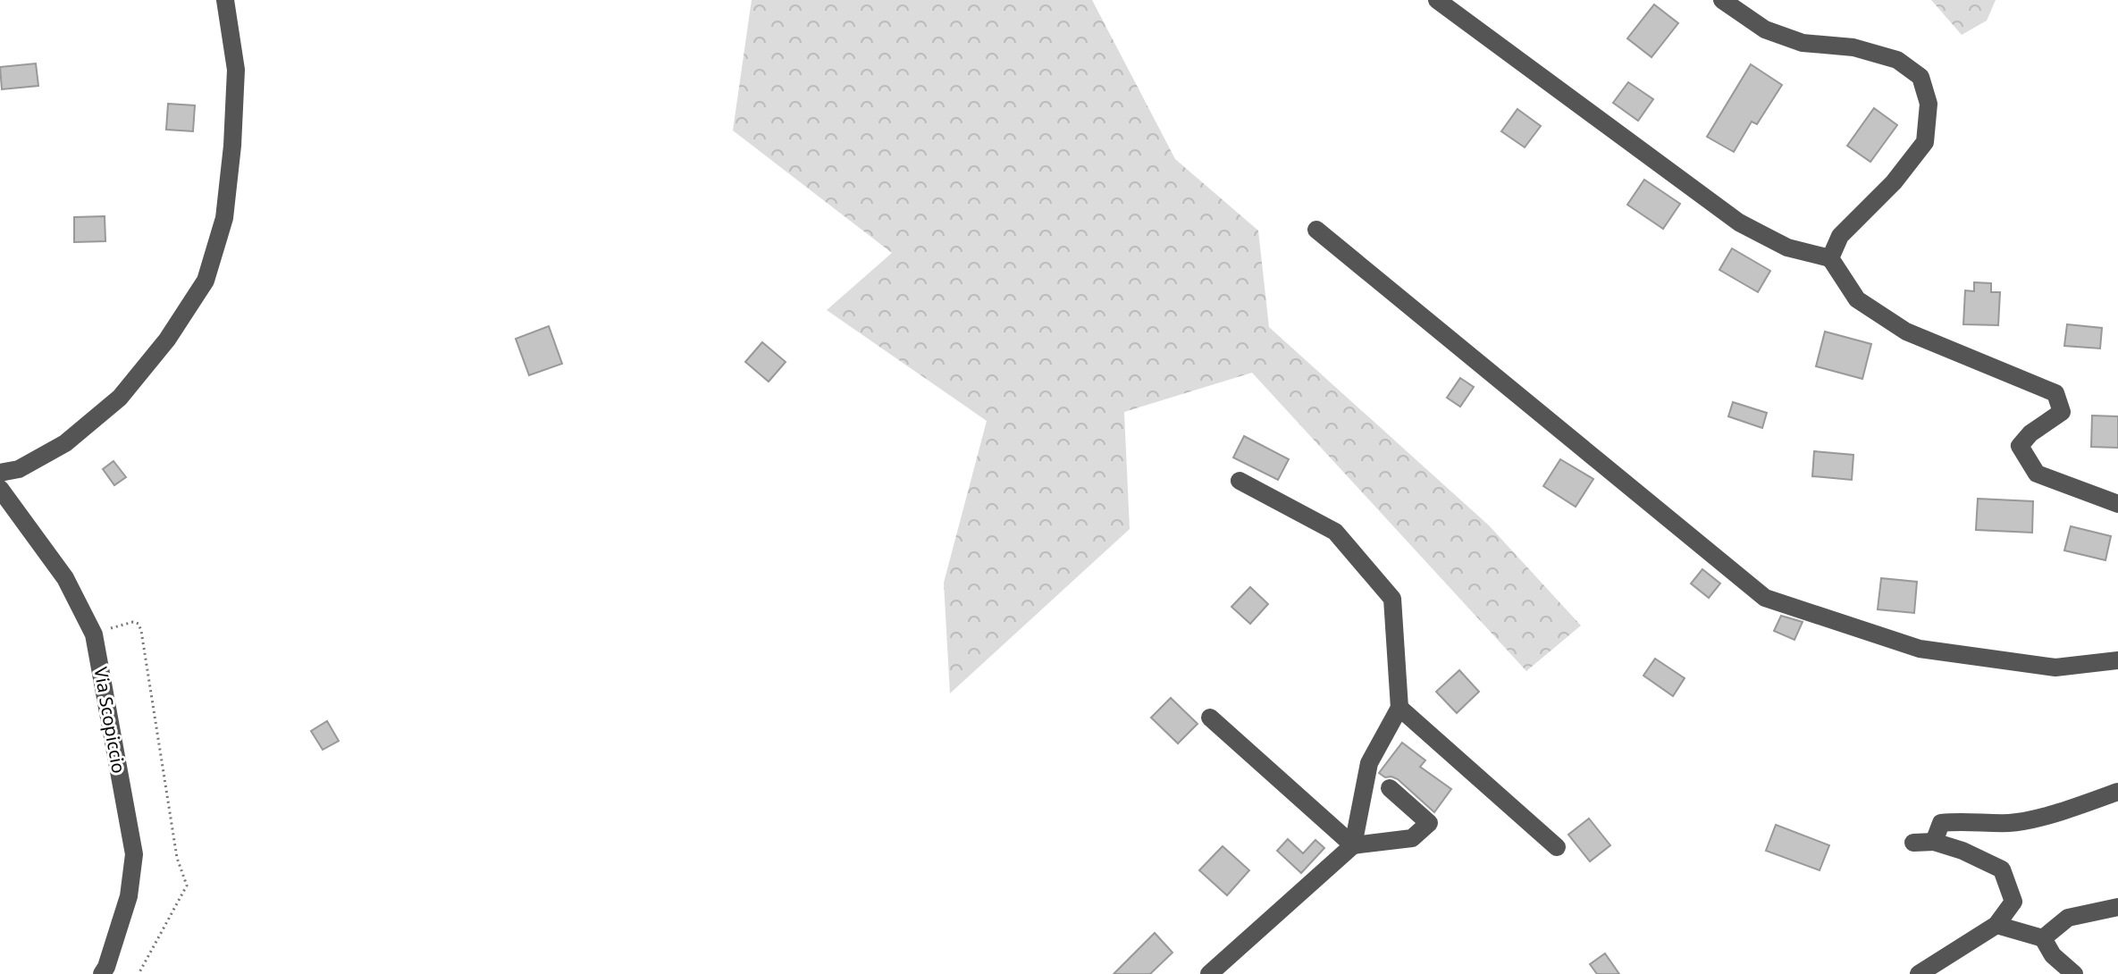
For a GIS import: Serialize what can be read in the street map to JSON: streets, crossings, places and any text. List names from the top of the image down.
{
  "streets": {
    "street": ["Via Scopiccio"]
  }
}
